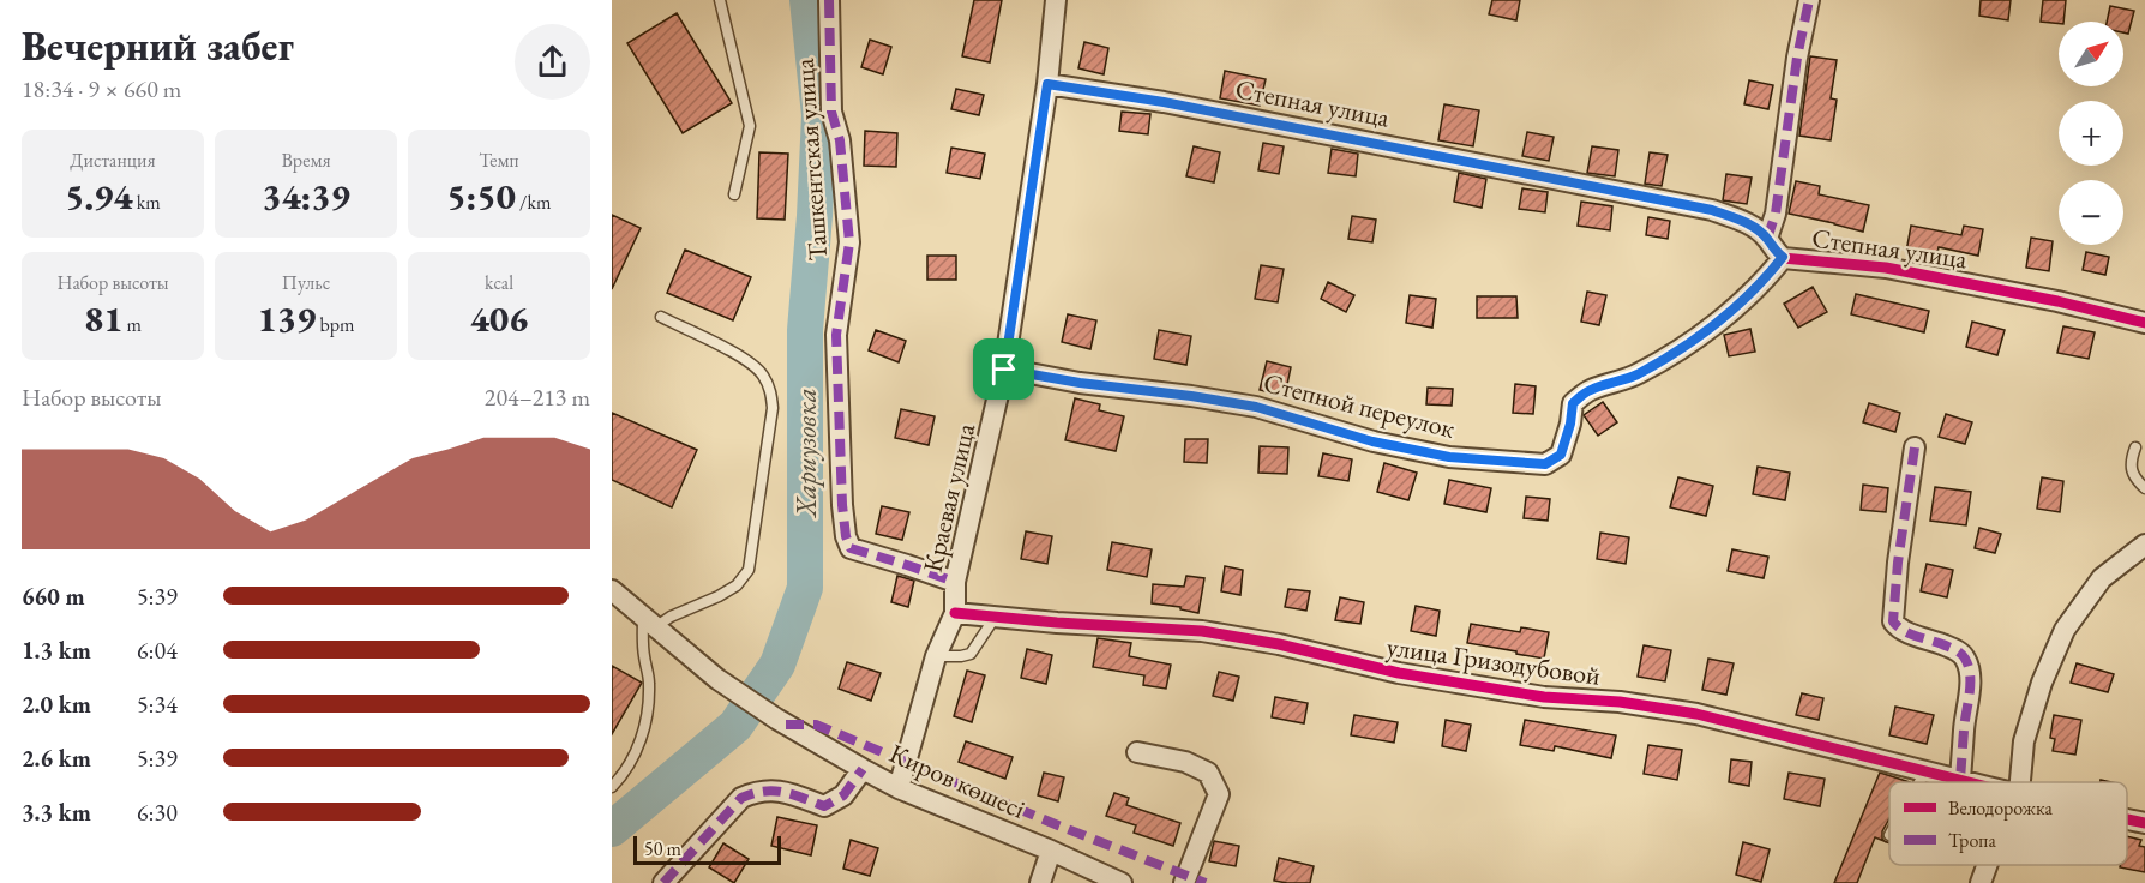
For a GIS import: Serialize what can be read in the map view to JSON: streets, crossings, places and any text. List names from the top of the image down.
{
  "streets": {
    "street": [
      "Степная улица",
      "Ташкентская улица",
      "Степной переулок",
      "Краевая улица",
      "улица Гризодубовой",
      "Киров көшесі"
    ]
  },
  "crossings": [
    ["Степная улица", "Степной переулок"],
    ["Степная улица", "Краевая улица"],
    ["Ташкентская улица", "Краевая улица"],
    ["Степной переулок", "Краевая улица"],
    ["Краевая улица", "улица Гризодубовой"],
    ["Краевая улица", "Киров көшесі"]
  ],
  "water": ["Хариузовка"],
  "legend": ["Велодорожка", "Тропа"],
  "scale_bar": "50 m",
  "north": "top right",
  "page": {
    "heading": ["Вечерний забег", "18:34 · 9 × 660 m"],
    "map_buttons": ["+", "−"],
    "stats": [
      ["Дистанция", "5.94 km"],
      ["Время", "34:39"],
      ["Темп", "5:50 /km"],
      ["Набор высоты", "81 m"],
      ["Пульс", "139 bpm"],
      ["kcal", "406"]
    ],
    "chart": ["Набор высоты", "204–213 m"],
    "list": [
      {
        "name": "660 m",
        "note": "5:39"
      },
      {
        "name": "1.3 km",
        "note": "6:04"
      },
      {
        "name": "2.0 km",
        "note": "5:34"
      },
      {
        "name": "2.6 km",
        "note": "5:39"
      },
      {
        "name": "3.3 km",
        "note": "6:30"
      }
    ],
    "scale": "50 m"
  }
}
